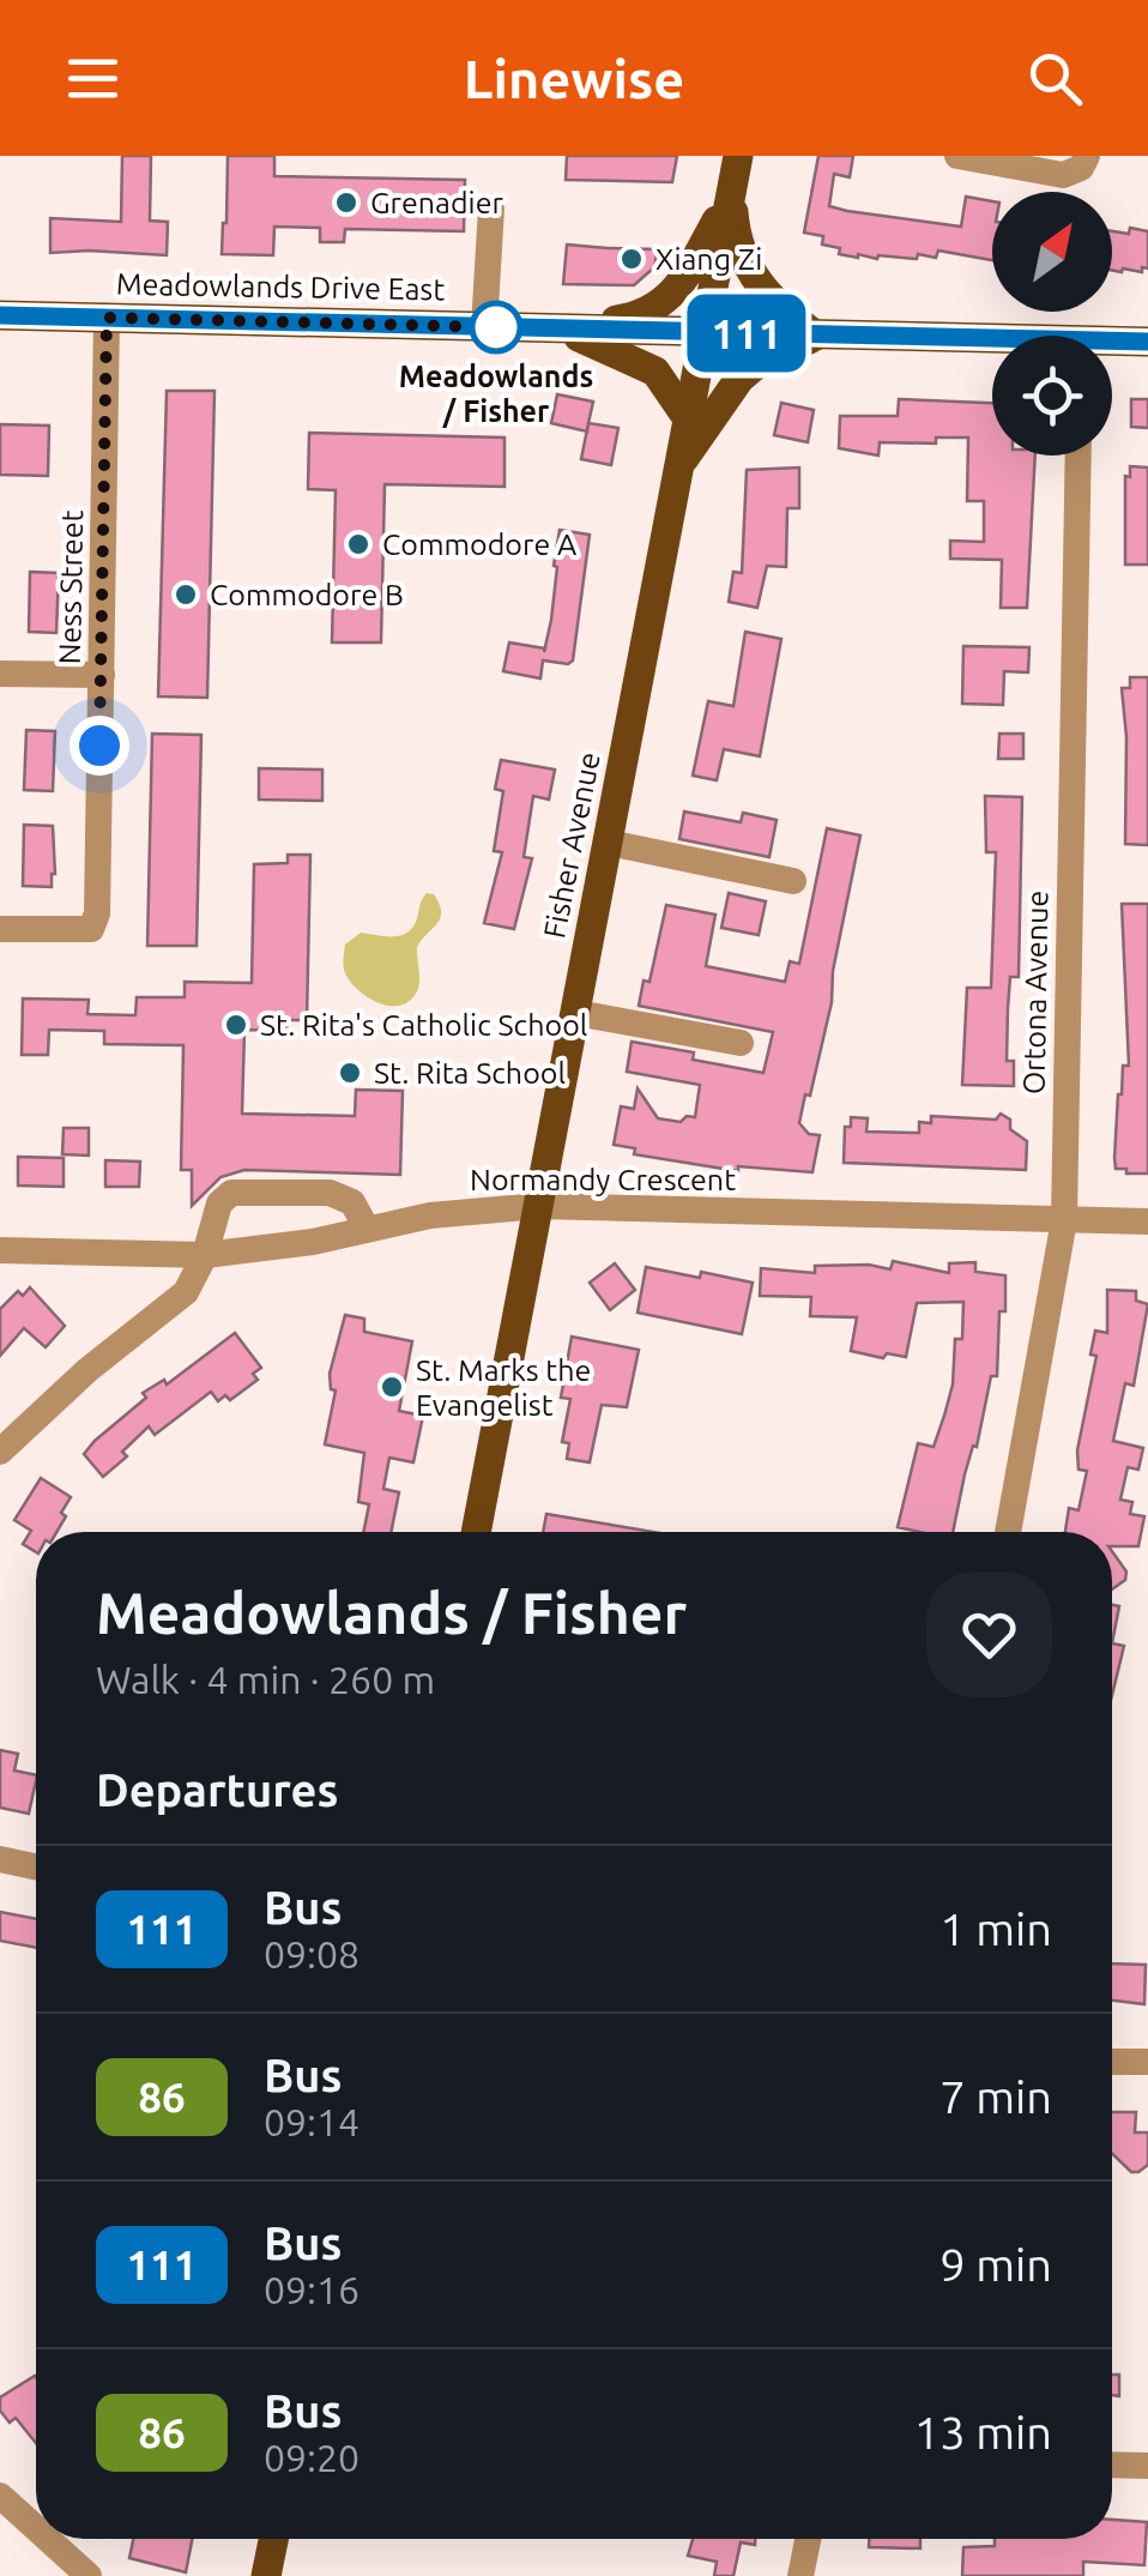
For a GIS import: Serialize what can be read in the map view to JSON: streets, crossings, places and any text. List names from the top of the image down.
{
  "streets": {
    "main road": ["Meadowlands Drive East", "Fisher Avenue"],
    "street": ["Ness Street", "Ortona Avenue", "Normandy Crescent"]
  },
  "crossings": [
    ["Meadowlands Drive East", "Ness Street"],
    ["Meadowlands Drive East", "Fisher Avenue"],
    ["Fisher Avenue", "Normandy Crescent"],
    ["Ortona Avenue", "Normandy Crescent"]
  ],
  "places": [
    "Grenadier",
    "Xiang Zi",
    "Meadowlands / Fisher",
    "Commodore A",
    "Commodore B",
    "St. Rita's Catholic School",
    "St. Rita School",
    "St. Marks the Evangelist"
  ],
  "lines": ["bus line 111"],
  "north": "top right",
  "page": {
    "header": "Linewise",
    "on_map": "111",
    "heading": [
      ["Meadowlands / Fisher", "Walk · 4 min · 260 m"],
      "Departures"
    ],
    "list": [
      {
        "mark": "111",
        "name": "Bus",
        "note": "09:08",
        "value": "1 min"
      },
      {
        "mark": "86",
        "name": "Bus",
        "note": "09:14",
        "value": "7 min"
      },
      {
        "mark": "111",
        "name": "Bus",
        "note": "09:16",
        "value": "9 min"
      },
      {
        "mark": "86",
        "name": "Bus",
        "note": "09:20",
        "value": "13 min"
      }
    ]
  }
}
